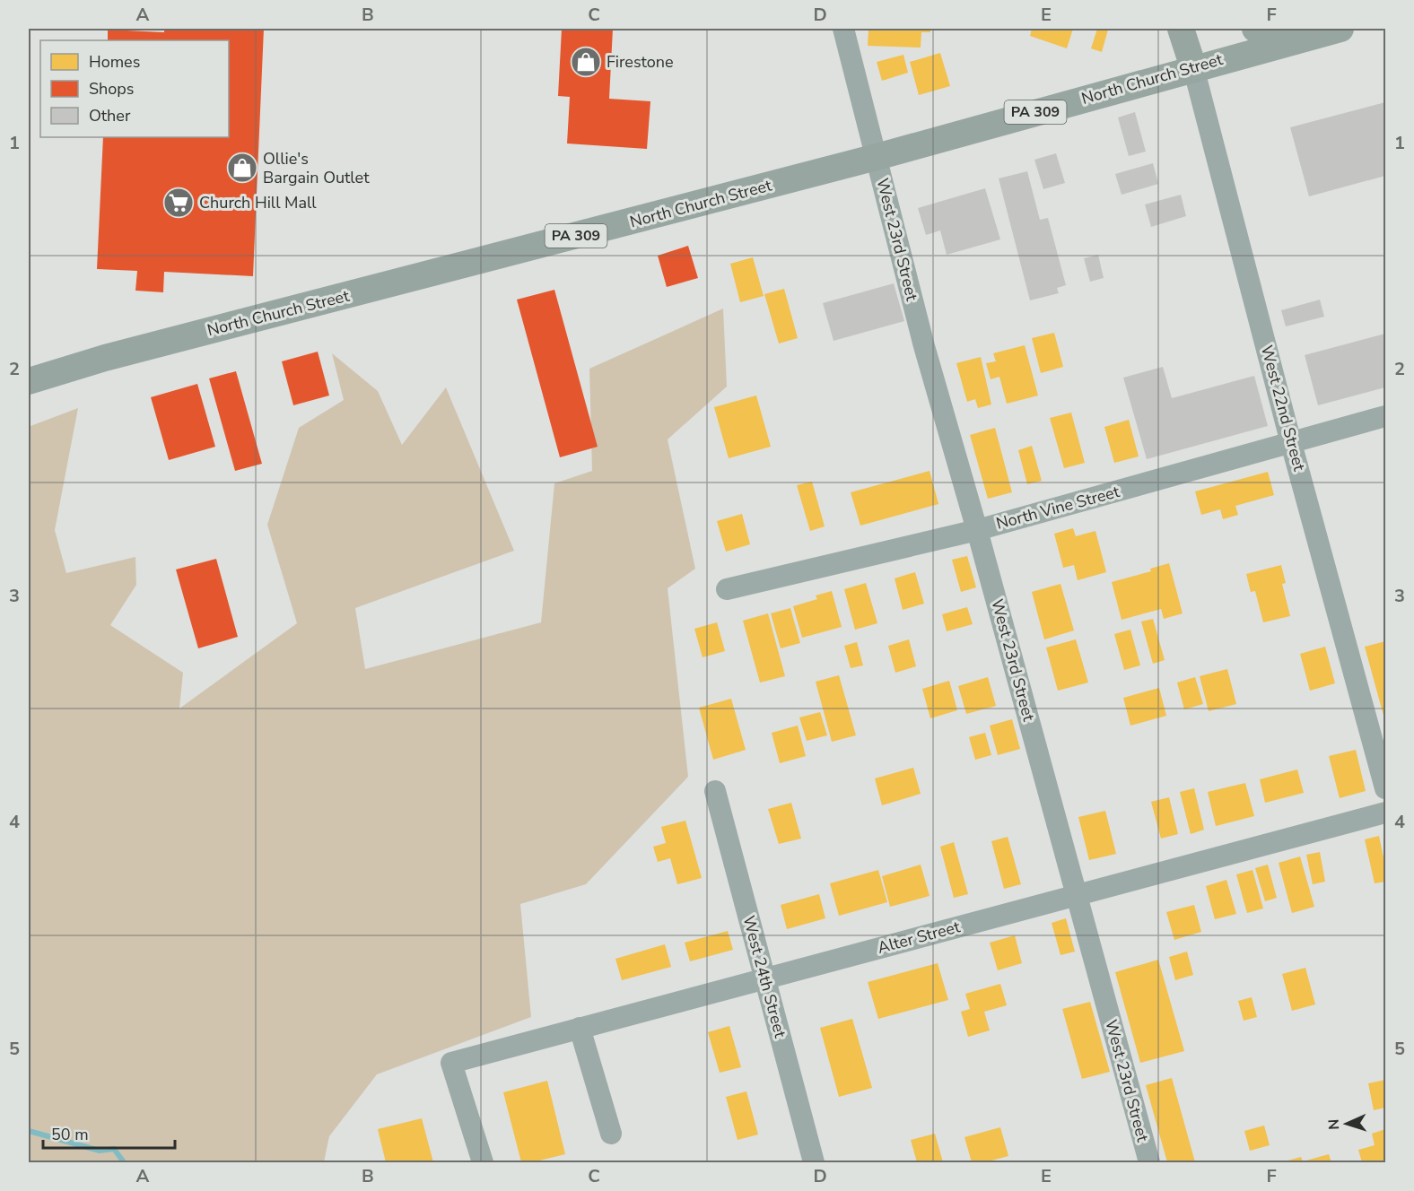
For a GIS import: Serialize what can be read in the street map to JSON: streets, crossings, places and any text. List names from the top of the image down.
{
  "streets": {
    "main road": ["North Church Street", "PA 309", "West 22nd Street"],
    "street": [
      "West 23rd Street",
      "North Vine Street",
      "Alter Street",
      "West 24th Street"
    ]
  },
  "crossings": [
    ["North Church Street", "West 23rd Street"],
    ["North Church Street", "West 22nd Street"],
    ["West 23rd Street", "North Vine Street"],
    ["West 23rd Street", "Alter Street"],
    ["West 22nd Street", "North Vine Street"],
    ["Alter Street", "West 24th Street"]
  ],
  "places": {
    "shop": ["Firestone", "Ollie's Bargain Outlet"],
    "supermarket": ["Church Hill Mall"]
  },
  "legend": ["Homes", "Shops", "Other"],
  "scale_bar": "50 m",
  "north": "left",
  "grid": {
    "columns": [
      "A",
      "B",
      "C",
      "D",
      "E",
      "F"
    ],
    "rows": [
      "1",
      "2",
      "3",
      "4",
      "5"
    ]
  }
}
